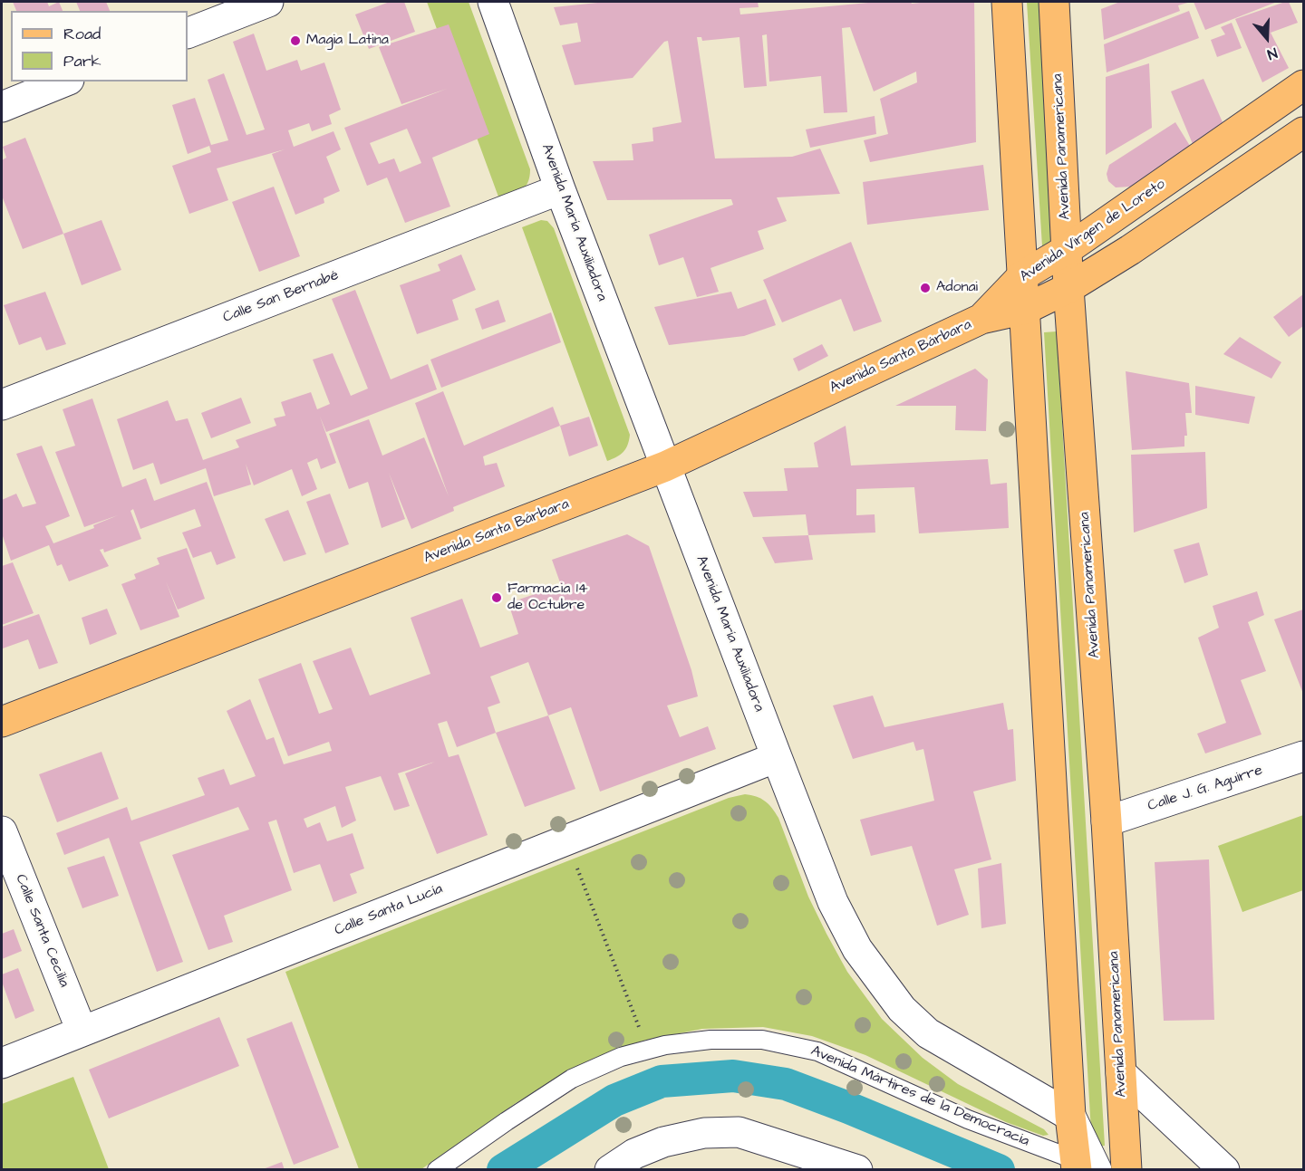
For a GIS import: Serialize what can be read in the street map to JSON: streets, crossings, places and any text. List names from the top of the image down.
{
  "streets": {
    "main road": ["Avenida Panamericana", "Avenida Virgen de Loreto", "Avenida Santa Bárbara"],
    "street": [
      "Avenida María Auxiliadora",
      "Calle San Bernabé",
      "Calle J. G. Aguirre",
      "Calle Santa Lucía",
      "Calle Santa Cecilia"
    ],
    "lane": ["Avenida Mártires de la Democracia"]
  },
  "crossings": [
    ["Avenida Panamericana", "Avenida Virgen de Loreto"],
    ["Avenida Panamericana", "Calle J. G. Aguirre"],
    ["Avenida María Auxiliadora", "Calle San Bernabé"],
    ["Avenida María Auxiliadora", "Avenida Santa Bárbara"],
    ["Avenida María Auxiliadora", "Calle Santa Lucía"],
    ["Avenida Virgen de Loreto", "Avenida Santa Bárbara"],
    ["Calle Santa Lucía", "Calle Santa Cecilia"]
  ],
  "places": ["Magia Latina", "Adonai", "Farmacia 14 de Octubre"],
  "legend": ["Road", "Park"],
  "north": "bottom"
}
